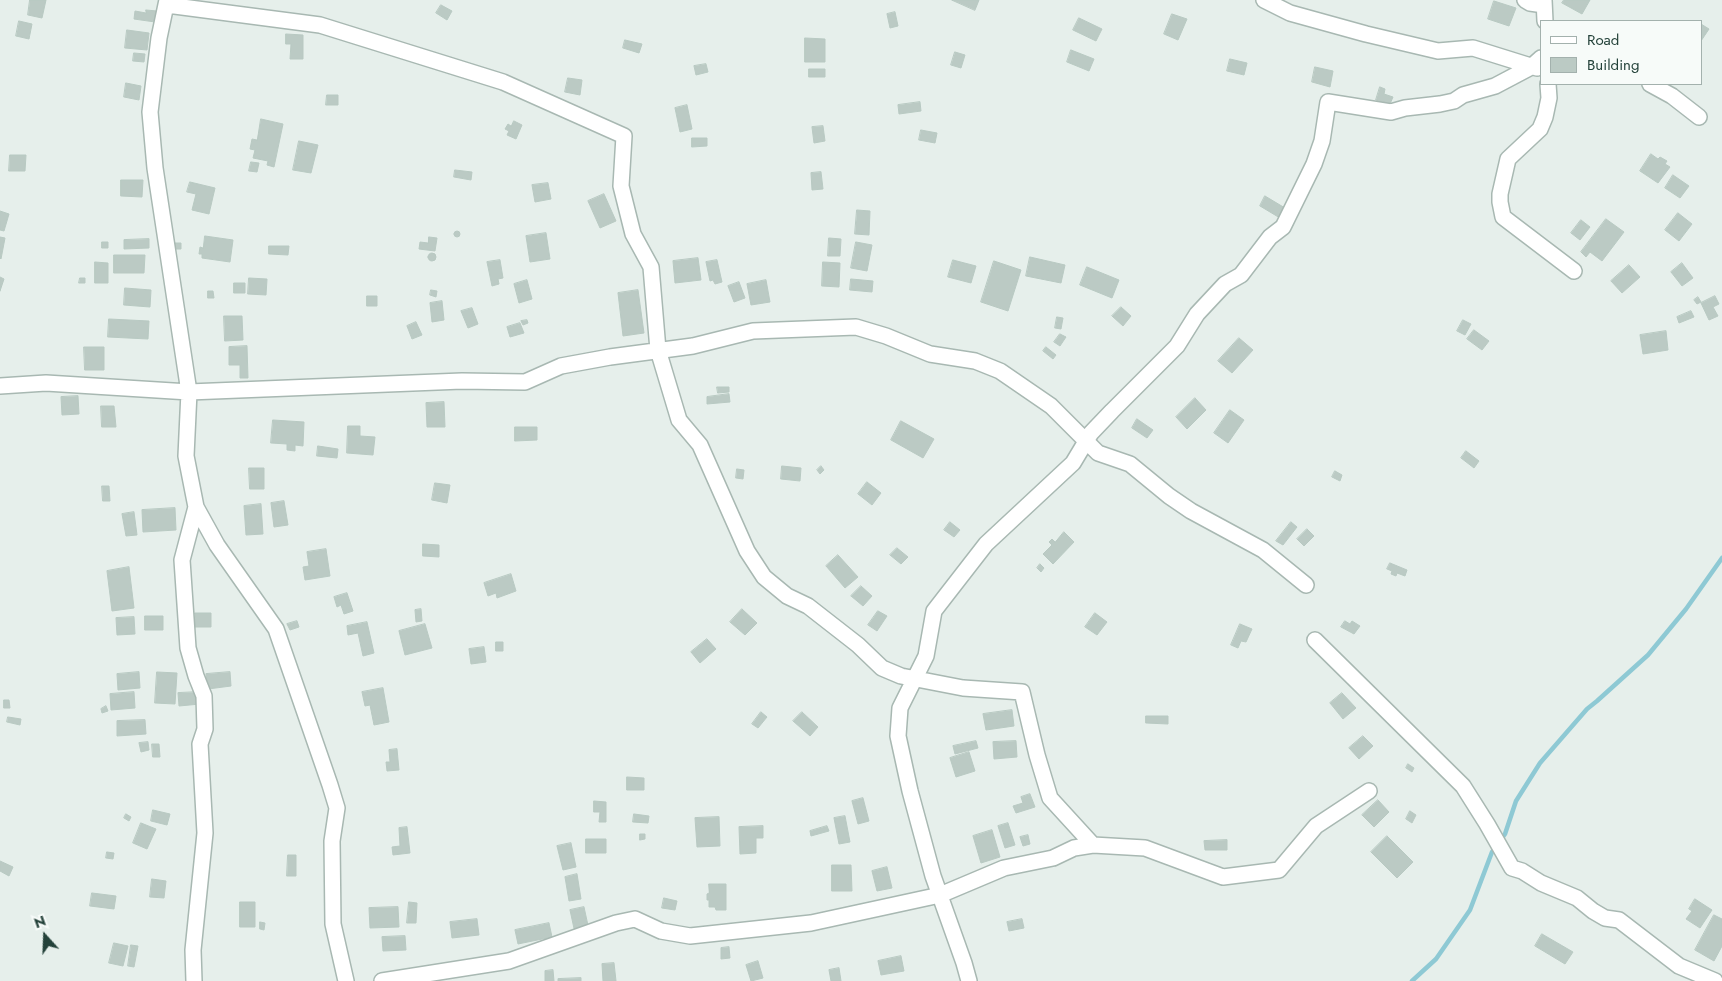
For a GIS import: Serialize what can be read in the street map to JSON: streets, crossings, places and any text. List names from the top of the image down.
{
  "legend": ["Road", "Building"],
  "north": "top"
}
